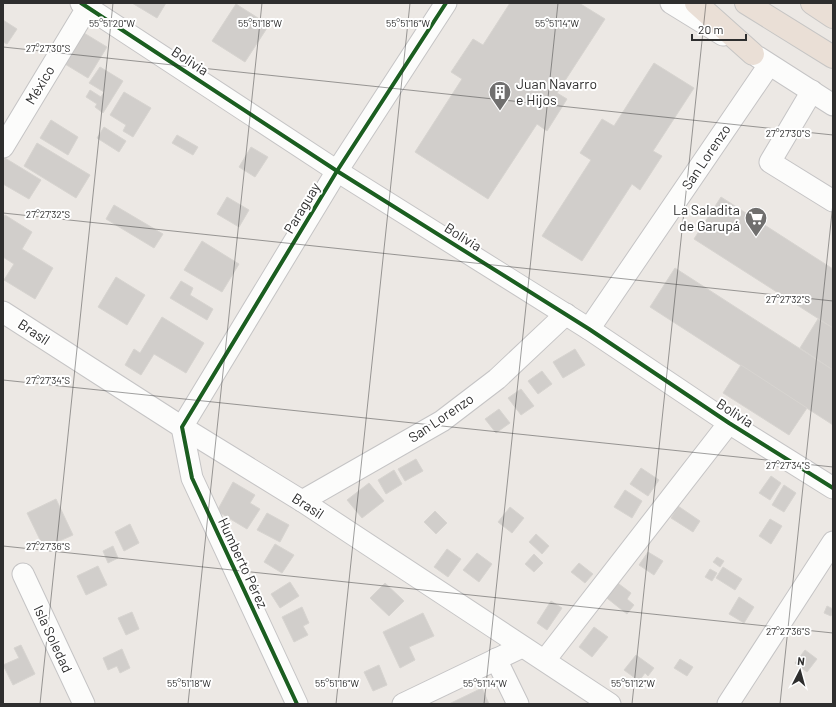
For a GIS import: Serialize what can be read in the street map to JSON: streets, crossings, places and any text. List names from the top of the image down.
{
  "streets": {
    "street": [
      "Bolivia",
      "México",
      "San Lorenzo",
      "Paraguay",
      "Brasil",
      "Humberto Pérez",
      "Isla Soledad"
    ]
  },
  "crossings": [
    ["Bolivia", "México"],
    ["Bolivia", "San Lorenzo"],
    ["Bolivia", "Paraguay"],
    ["San Lorenzo", "Brasil"],
    ["Paraguay", "Brasil"],
    ["Paraguay", "Humberto Pérez"],
    ["Brasil", "Humberto Pérez"]
  ],
  "places": {
    "building": ["Juan Navarro e Hijos"],
    "supermarket": ["La Saladita de Garupá"]
  },
  "scale_bar": "20 m",
  "north": "top",
  "coordinates": [
    "55°51'20\"W",
    "55°51'18\"W",
    "55°51'16\"W",
    "55°51'14\"W",
    "27°27'30\"S",
    "27°27'32\"S",
    "27°27'34\"S",
    "27°27'36\"S",
    "55°51'12\"W"
  ]
}
